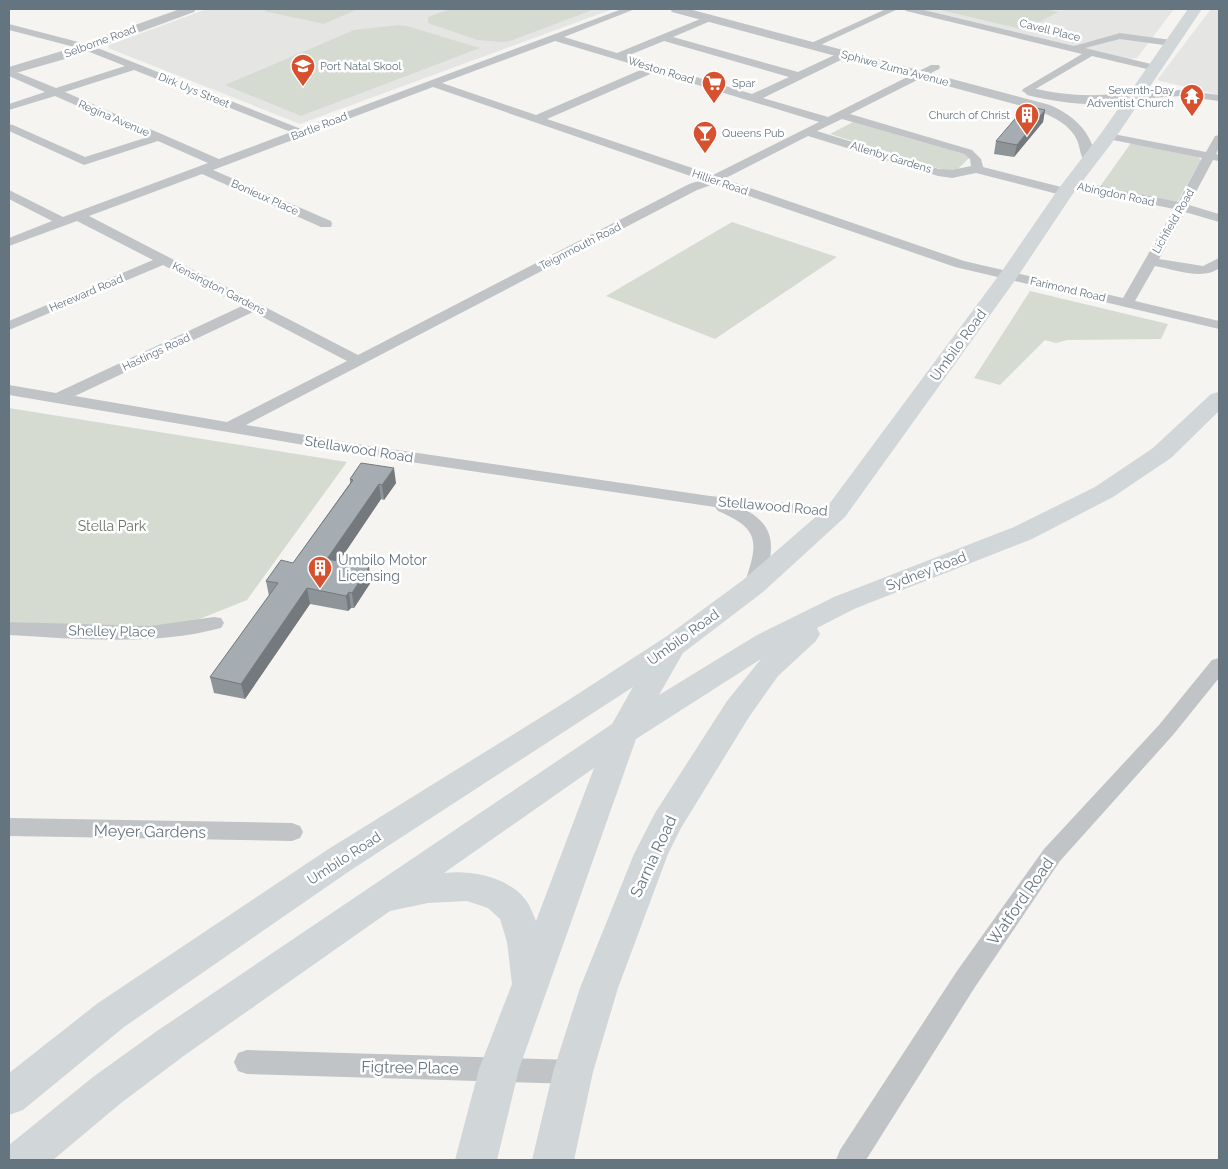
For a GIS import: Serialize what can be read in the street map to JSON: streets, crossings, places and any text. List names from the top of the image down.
{
  "streets": {
    "main road": ["Umbilo Road", "Sydney Road", "Sarnia Road"],
    "street": [
      "Cavell Place",
      "Selborne Road",
      "Sphiwe Zuma Avenue",
      "Weston Road",
      "Dirk Uys Street",
      "Regina Avenue",
      "Bartle Road",
      "Allenby Gardens",
      "Hillier Road",
      "Abingdon Road",
      "Bonieux Place",
      "Lichfield Road",
      "Teignmouth Road",
      "Kensington Gardens",
      "Farimond Road",
      "Hereward Road",
      "Hastings Road",
      "Stellawood Road",
      "Shelley Place",
      "Meyer Gardens",
      "Watford Road",
      "Figtree Place"
    ]
  },
  "crossings": [
    ["Cavell Place", "Umbilo Road"],
    ["Selborne Road", "Dirk Uys Street"],
    ["Selborne Road", "Regina Avenue"],
    ["Sphiwe Zuma Avenue", "Teignmouth Road"],
    ["Sphiwe Zuma Avenue", "Umbilo Road"],
    ["Weston Road", "Bartle Road"],
    ["Weston Road", "Teignmouth Road"],
    ["Dirk Uys Street", "Bartle Road"],
    ["Regina Avenue", "Bartle Road"],
    ["Bartle Road", "Hillier Road"],
    ["Bartle Road", "Bonieux Place"],
    ["Bartle Road", "Kensington Gardens"],
    ["Allenby Gardens", "Abingdon Road"],
    ["Allenby Gardens", "Teignmouth Road"],
    ["Allenby Gardens", "Umbilo Road"],
    ["Hillier Road", "Teignmouth Road"],
    ["Hillier Road", "Farimond Road"],
    ["Hillier Road", "Umbilo Road"],
    ["Abingdon Road", "Lichfield Road"],
    ["Abingdon Road", "Umbilo Road"],
    ["Lichfield Road", "Farimond Road"],
    ["Teignmouth Road", "Kensington Gardens"],
    ["Teignmouth Road", "Stellawood Road"],
    ["Kensington Gardens", "Hereward Road"],
    ["Kensington Gardens", "Hastings Road"],
    ["Farimond Road", "Umbilo Road"],
    ["Umbilo Road", "Stellawood Road"],
    ["Hastings Road", "Stellawood Road"],
    ["Sydney Road", "Sarnia Road"],
    ["Sarnia Road", "Figtree Place"]
  ],
  "parks": ["Stella Park"],
  "places": {
    "school or university": ["Port Natal Skool"],
    "supermarket": ["Spar"],
    "temple": ["Seventh-Day Adventist Church"],
    "building": ["Church of Christ", "Umbilo Motor Licensing"],
    "bar": ["Queens Pub"]
  }
}
